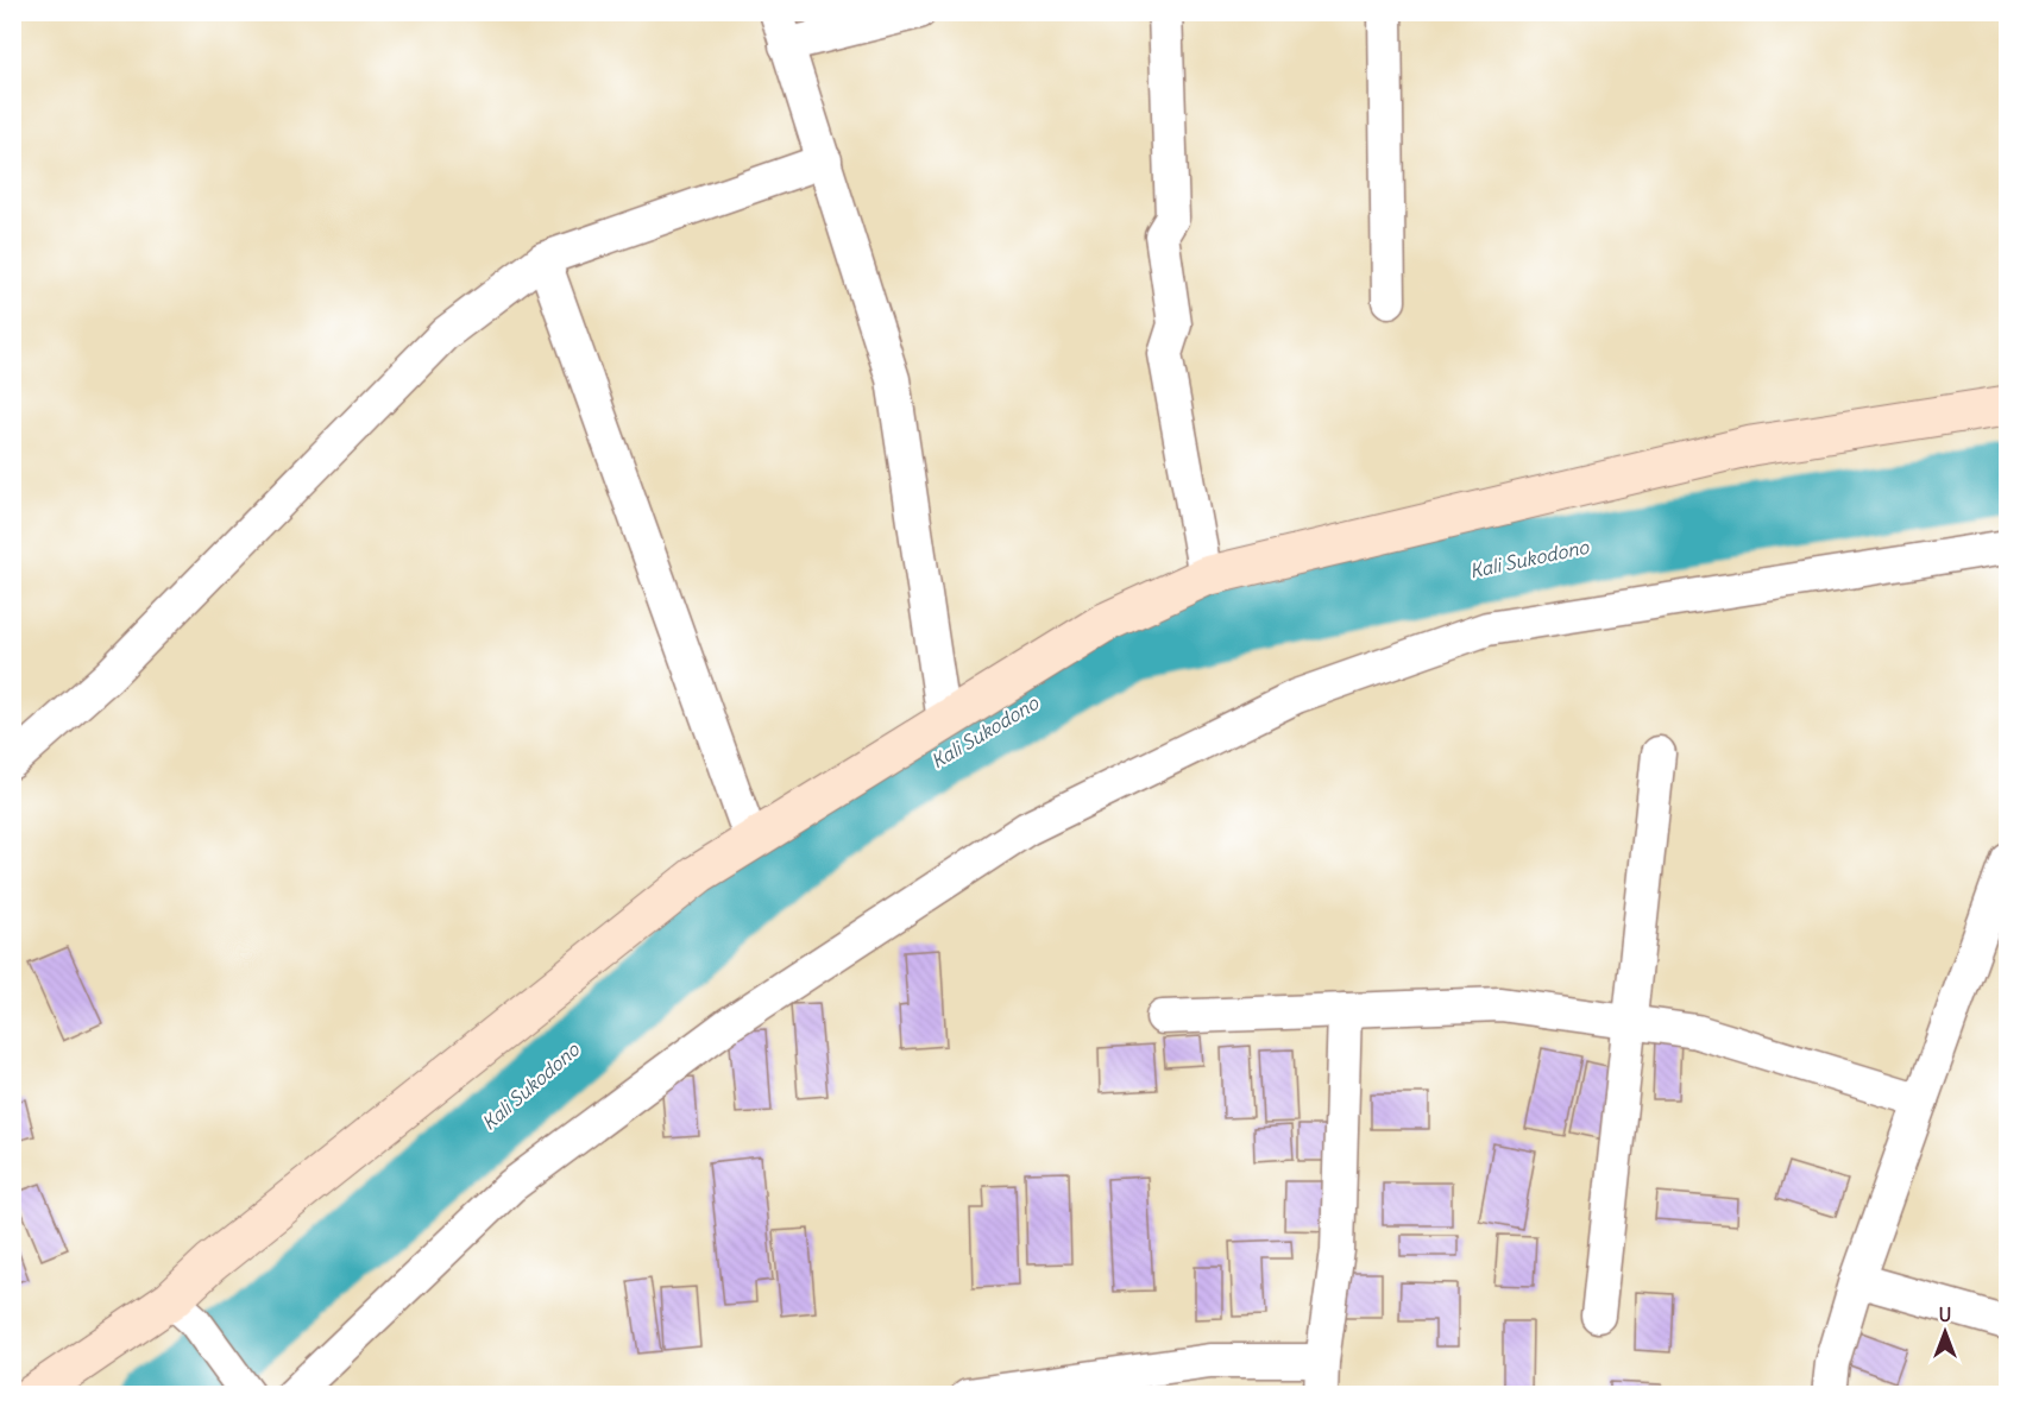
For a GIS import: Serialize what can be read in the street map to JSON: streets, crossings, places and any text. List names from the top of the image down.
{
  "water": ["Kali Sukodono"],
  "north": "top"
}
